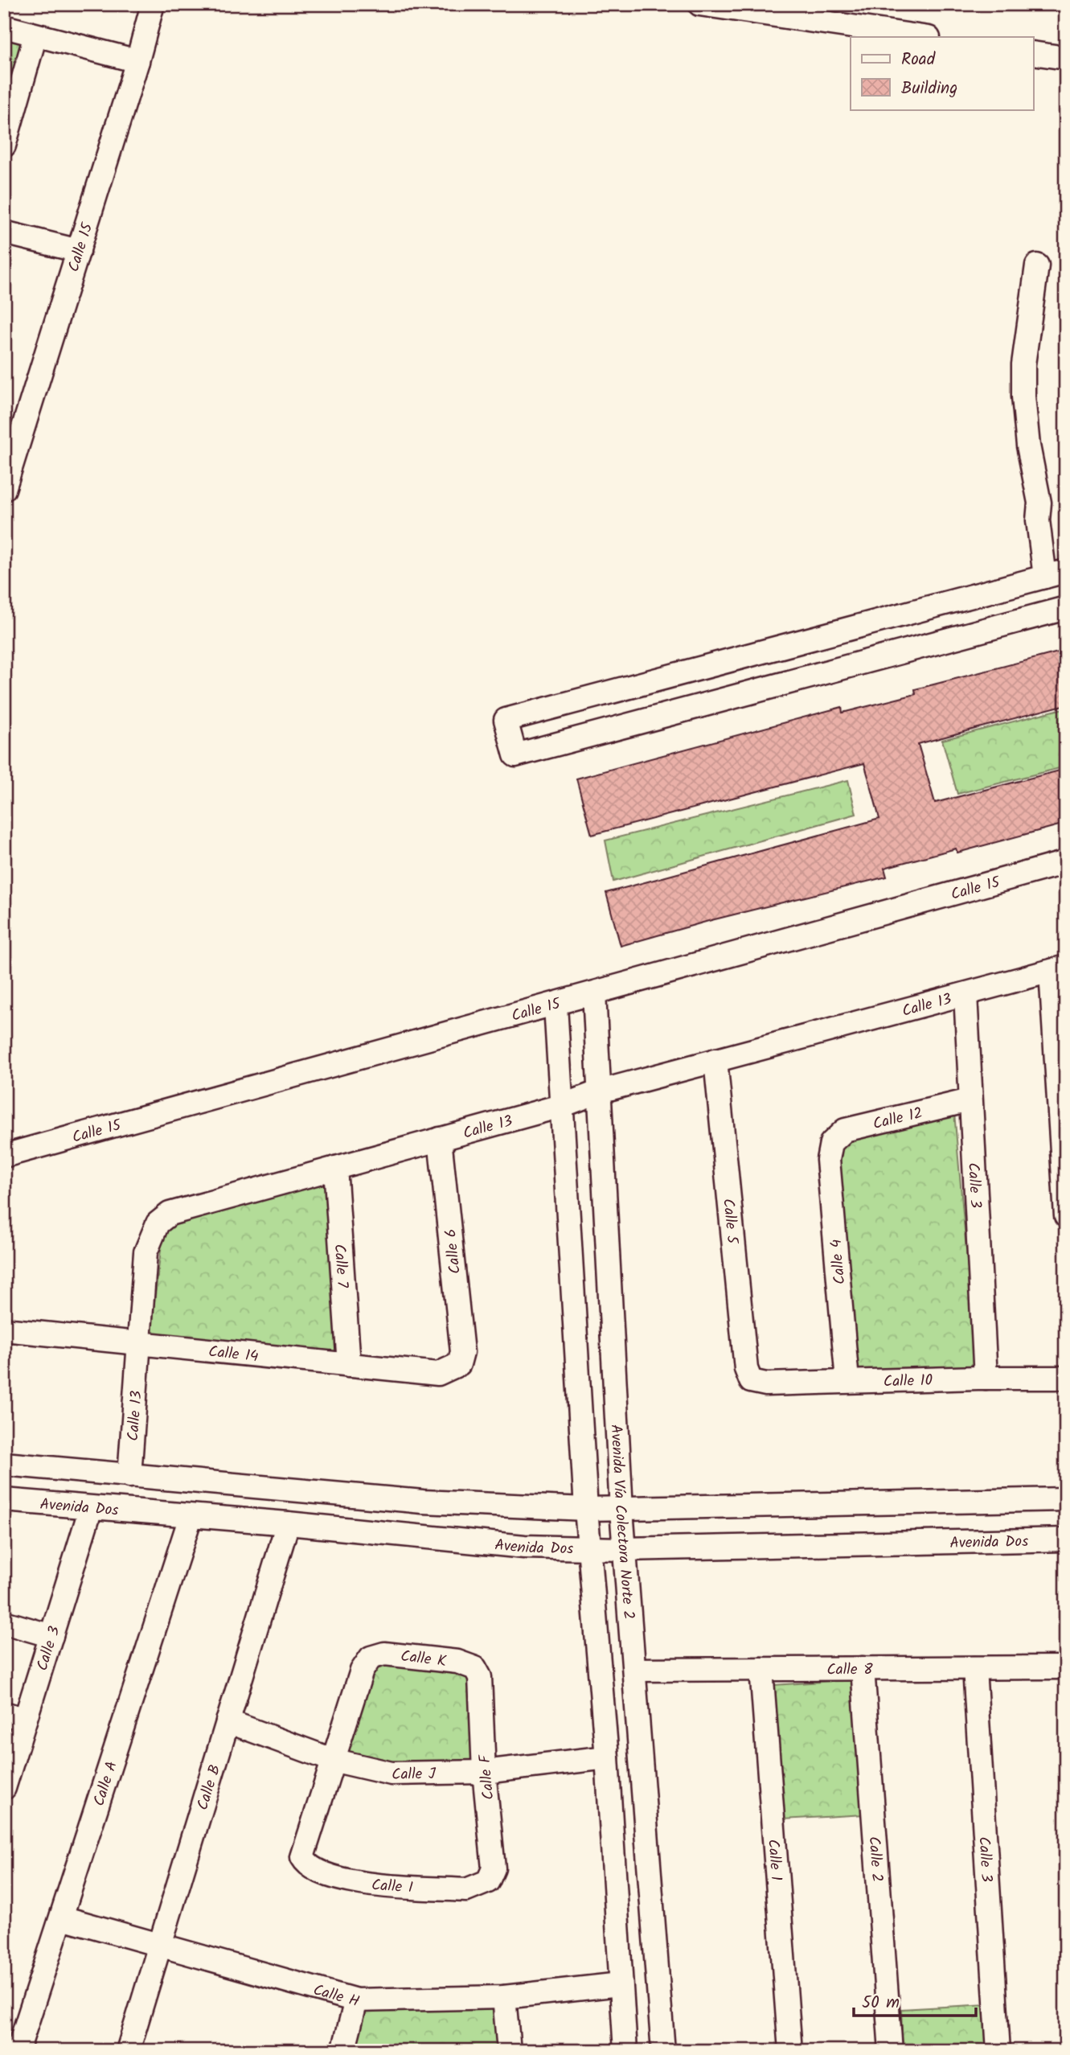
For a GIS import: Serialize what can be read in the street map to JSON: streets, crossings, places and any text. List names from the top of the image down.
{
  "streets": {
    "street": [
      "Calle 15",
      "Calle 13",
      "Calle 12",
      "Calle 3",
      "Calle 5",
      "Calle 6",
      "Calle 4",
      "Calle 7",
      "Calle 14",
      "Calle 10",
      "Avenida Dos",
      "Avenida Vía Colectora Norte 2",
      "Calle K",
      "Calle 8",
      "Calle J",
      "Calle F",
      "Calle A",
      "Calle B",
      "Calle 1",
      "Calle 2",
      "Calle I",
      "Calle H"
    ]
  },
  "crossings": [
    ["Calle 15", "Avenida Vía Colectora Norte 2"],
    ["Calle 13", "Calle 3"],
    ["Calle 13", "Calle 5"],
    ["Calle 13", "Calle 6"],
    ["Calle 13", "Calle 7"],
    ["Calle 13", "Calle 14"],
    ["Calle 13", "Avenida Vía Colectora Norte 2"],
    ["Calle 12", "Calle 3"],
    ["Calle 12", "Calle 4"],
    ["Calle 3", "Calle 10"],
    ["Calle 3", "Avenida Dos"],
    ["Calle 3", "Calle 8"],
    ["Calle 5", "Calle 10"],
    ["Calle 6", "Calle 14"],
    ["Calle 4", "Calle 10"],
    ["Calle 7", "Calle 14"],
    ["Avenida Dos", "Avenida Vía Colectora Norte 2"],
    ["Avenida Dos", "Calle A"],
    ["Avenida Dos", "Calle B"],
    ["Avenida Vía Colectora Norte 2", "Calle 8"],
    ["Calle K", "Calle J"],
    ["Calle K", "Calle F"],
    ["Calle K", "Calle I"],
    ["Calle 8", "Calle 1"],
    ["Calle 8", "Calle 2"],
    ["Calle J", "Calle F"],
    ["Calle J", "Calle B"],
    ["Calle J", "Calle I"],
    ["Calle F", "Calle I"],
    ["Calle A", "Calle H"],
    ["Calle B", "Calle H"]
  ],
  "legend": ["Road", "Building"],
  "scale_bar": "50 m"
}
